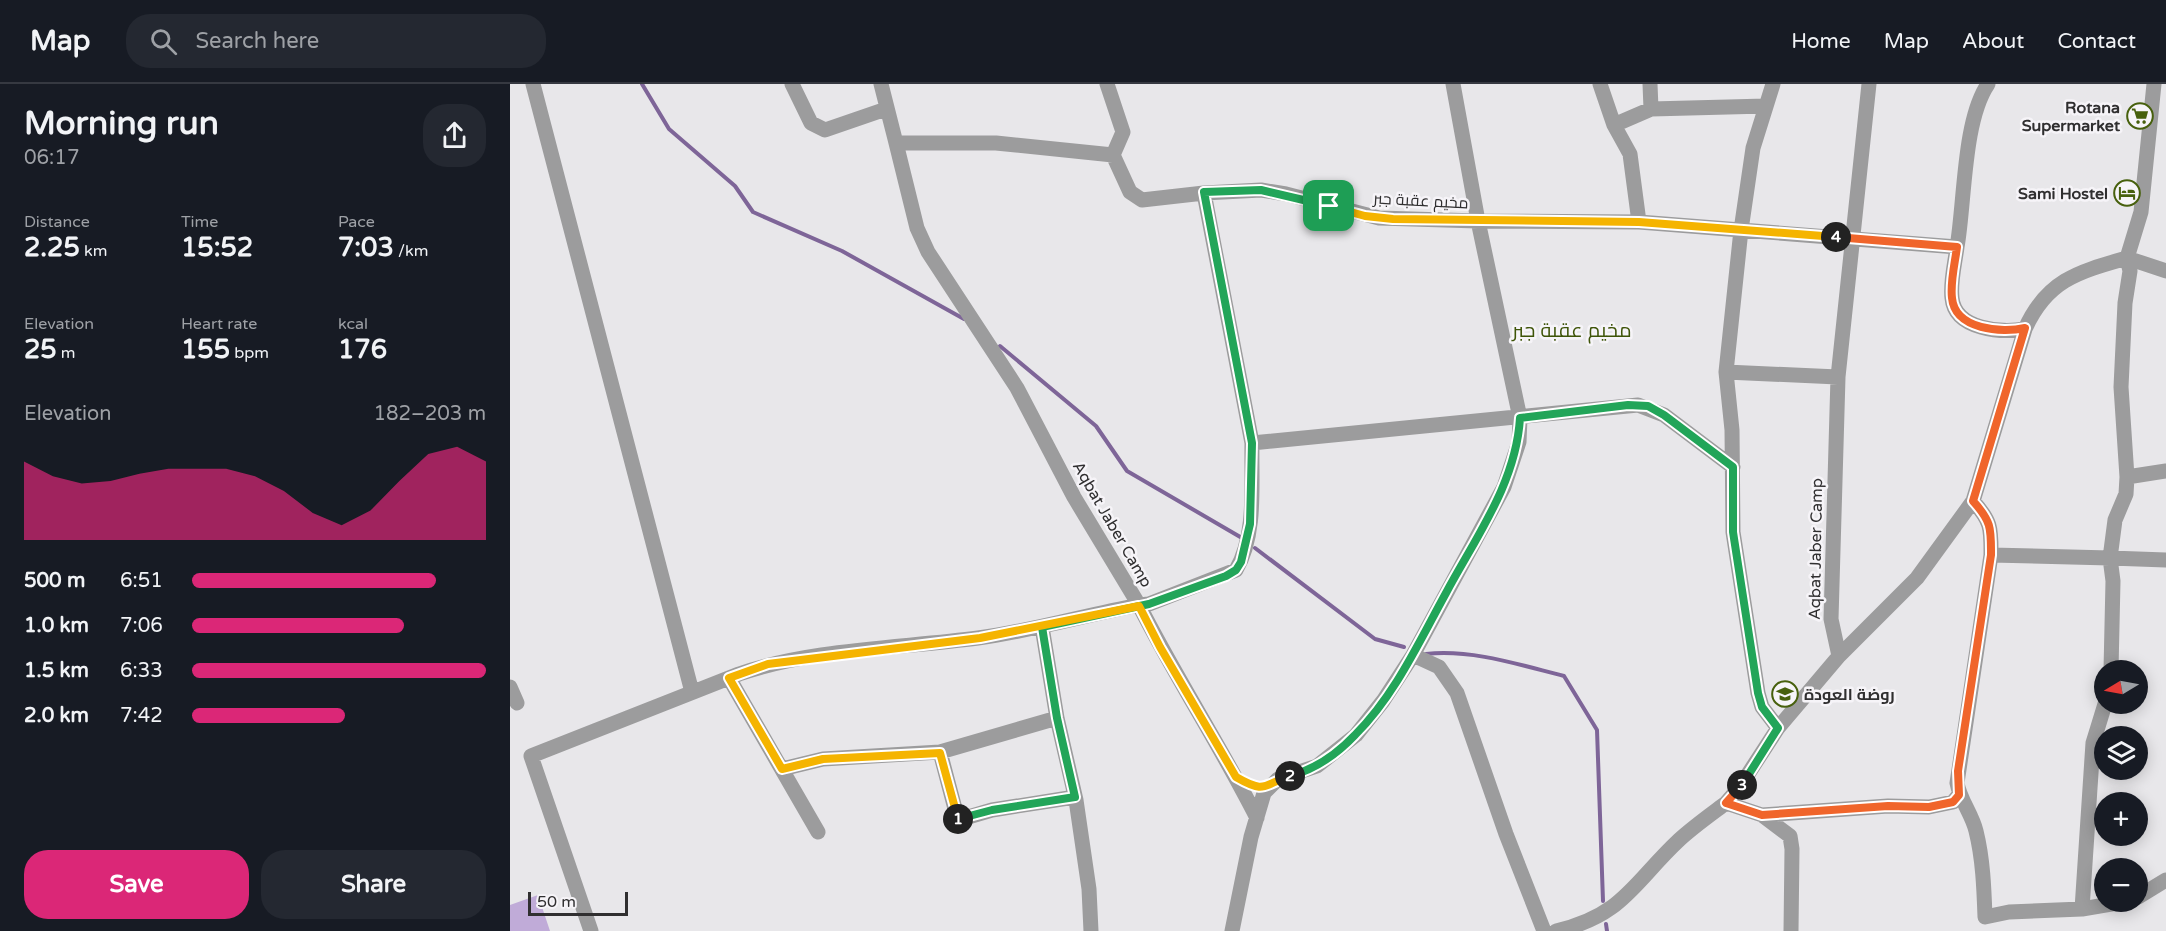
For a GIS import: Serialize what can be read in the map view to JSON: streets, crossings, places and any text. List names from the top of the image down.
{
  "streets": {
    "street": ["مخيم عقبة جبر", "Aqbat Jaber Camp"]
  },
  "districts": ["مخيم عقبة جبر"],
  "places": {
    "supermarket": ["Rotana Supermarket"],
    "hotel": ["Sami Hostel"],
    "school or university": ["روضة العودة"]
  },
  "scale_bar": "50 m",
  "north": "left",
  "page": {
    "header": "Map",
    "search": "Search here",
    "nav": [
      "Home",
      "Map",
      "About",
      "Contact"
    ],
    "heading": ["Morning run", "06:17"],
    "stats": [
      ["Distance", "2.25 km"],
      ["Time", "15:52"],
      ["Pace", "7:03 /km"],
      ["Elevation", "25 m"],
      ["Heart rate", "155 bpm"],
      ["kcal", "176"]
    ],
    "pins": [
      "4",
      "2",
      "3",
      "1"
    ],
    "chart": ["Elevation", "182–203 m"],
    "list": [
      {
        "name": "500 m",
        "note": "6:51"
      },
      {
        "name": "1.0 km",
        "note": "7:06"
      },
      {
        "name": "1.5 km",
        "note": "6:33"
      },
      {
        "name": "2.0 km",
        "note": "7:42"
      }
    ],
    "map_buttons": ["+", "−"],
    "buttons": ["Save", "Share"],
    "scale": "50 m"
  }
}
